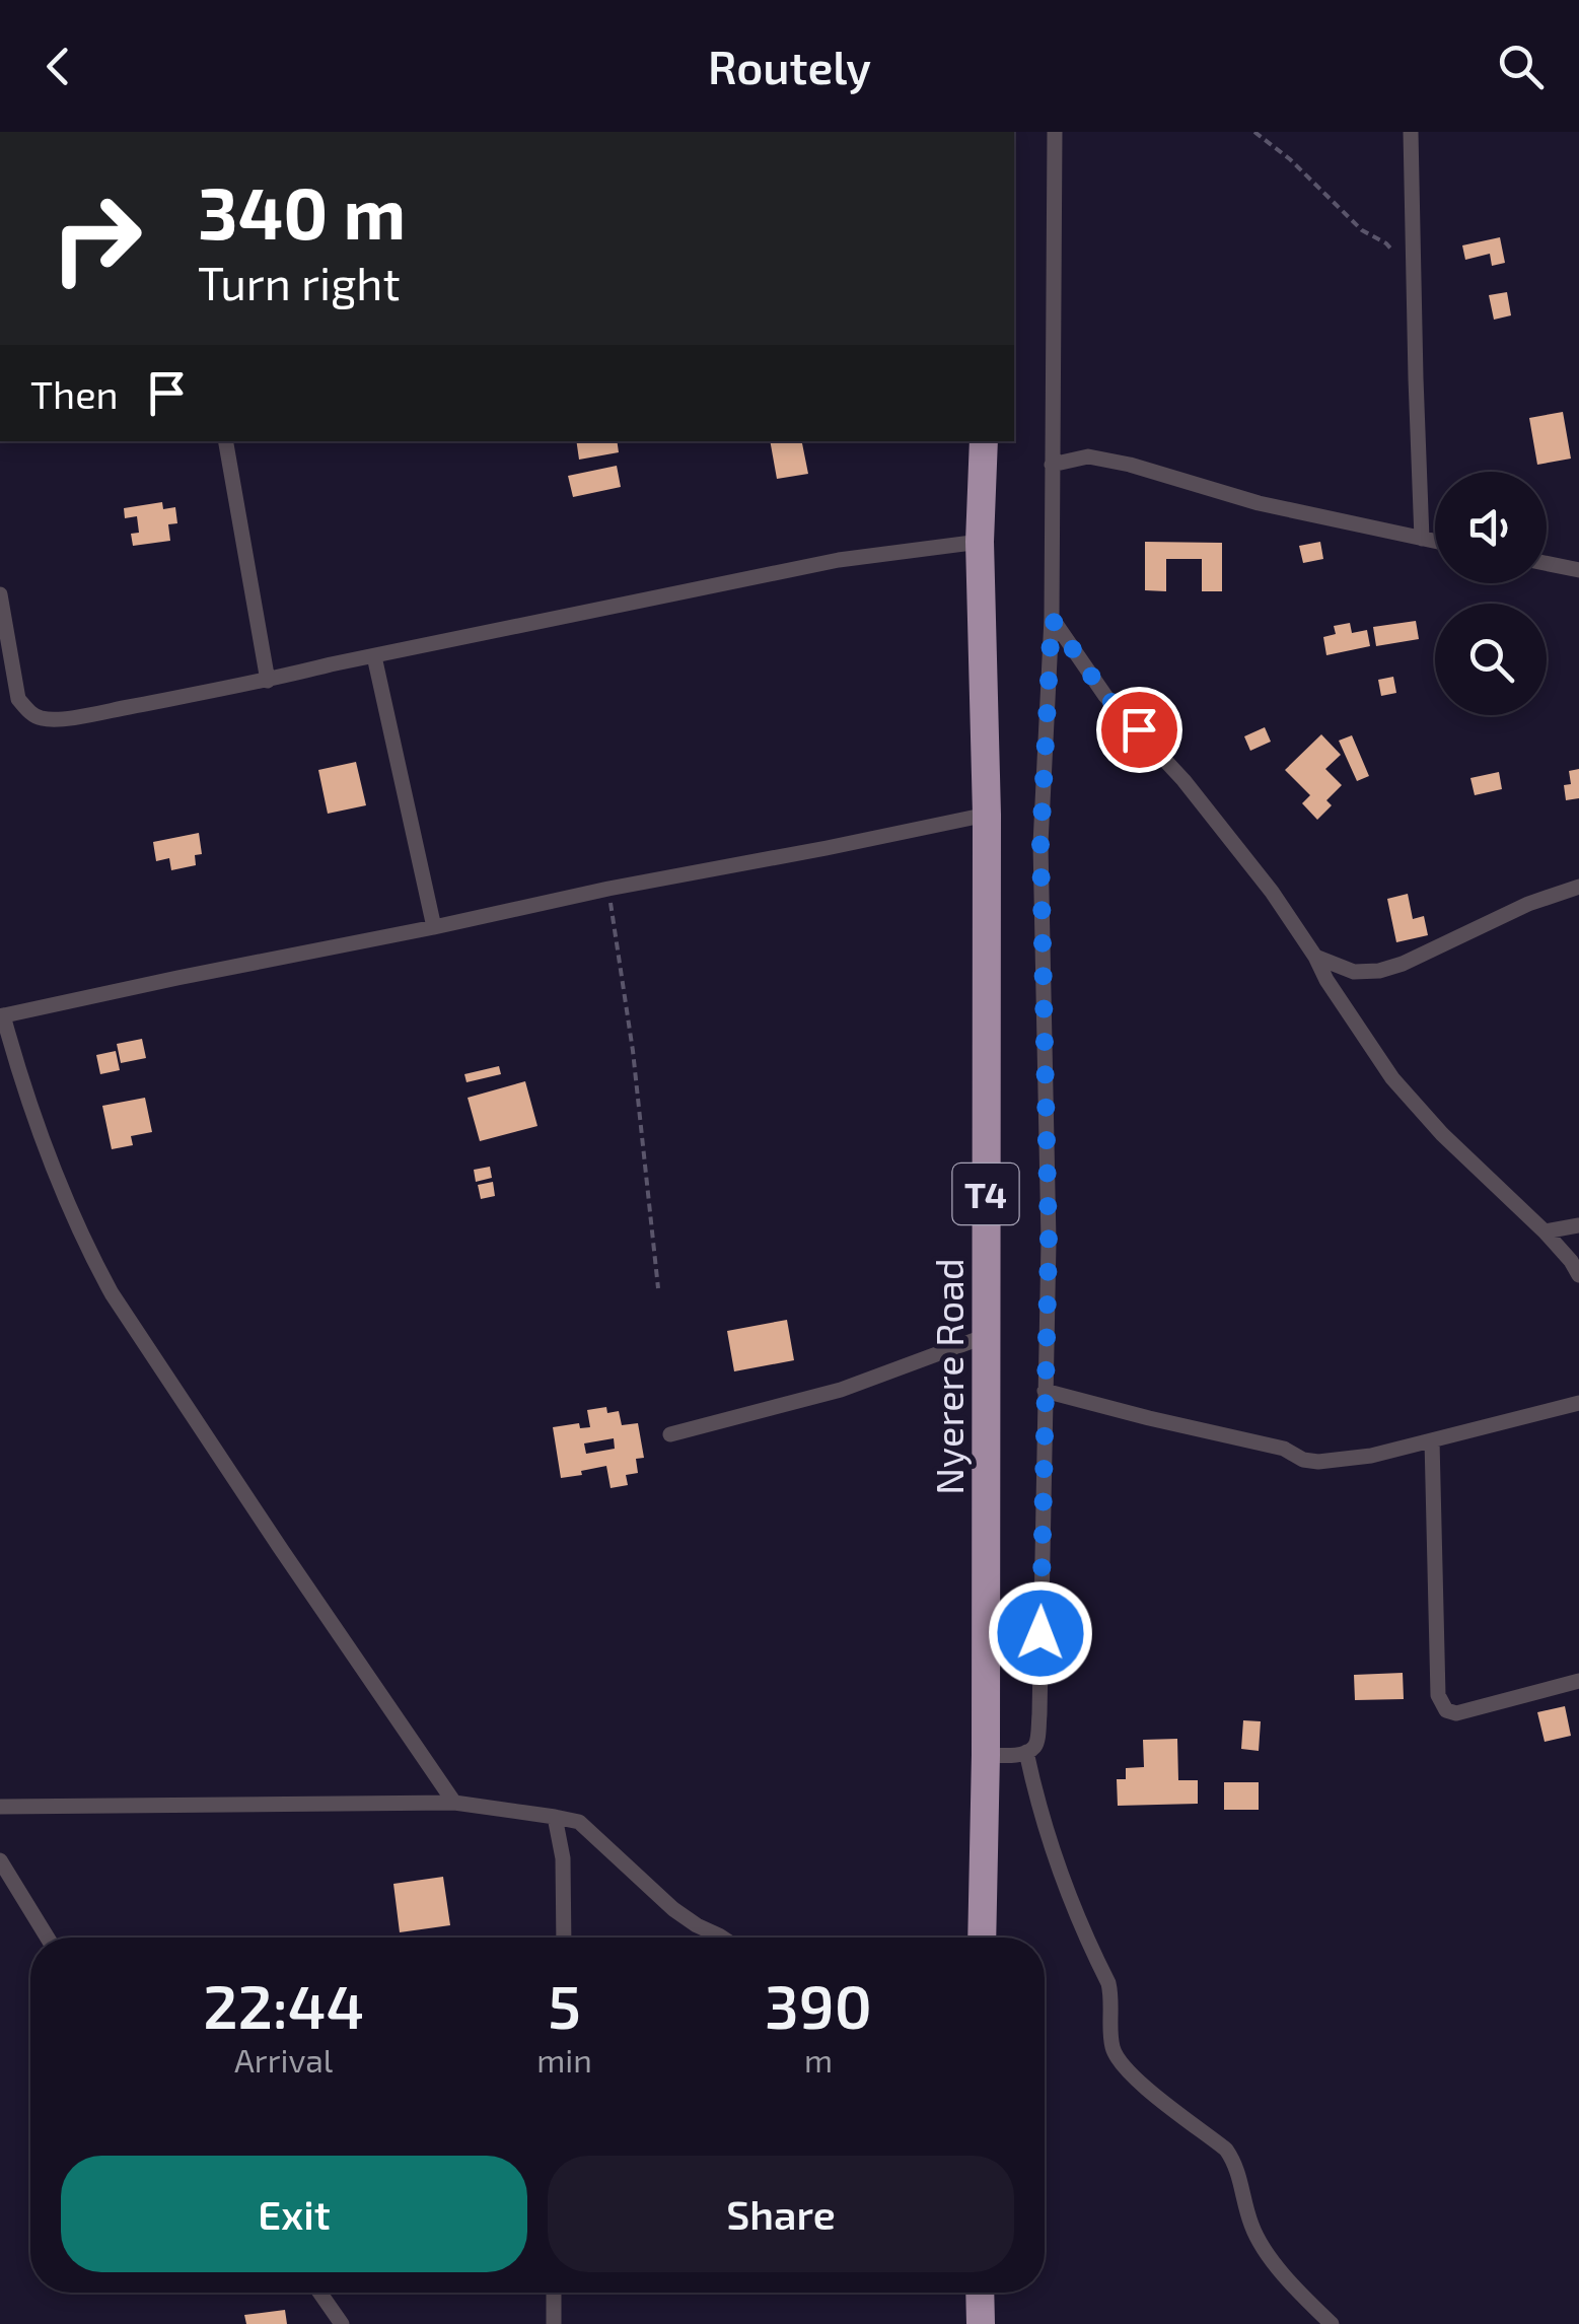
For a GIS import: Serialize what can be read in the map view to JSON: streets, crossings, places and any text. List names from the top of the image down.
{
  "streets": {
    "highway": ["T4", "Nyerere Road"]
  },
  "page": {
    "header": "Routely",
    "turn": ["340 m", "Turn right"],
    "then": "Then",
    "eta": [
      "22:44",
      "Arrival",
      "5",
      "min",
      "390",
      "m"
    ],
    "buttons": ["Exit", "Share"]
  }
}
